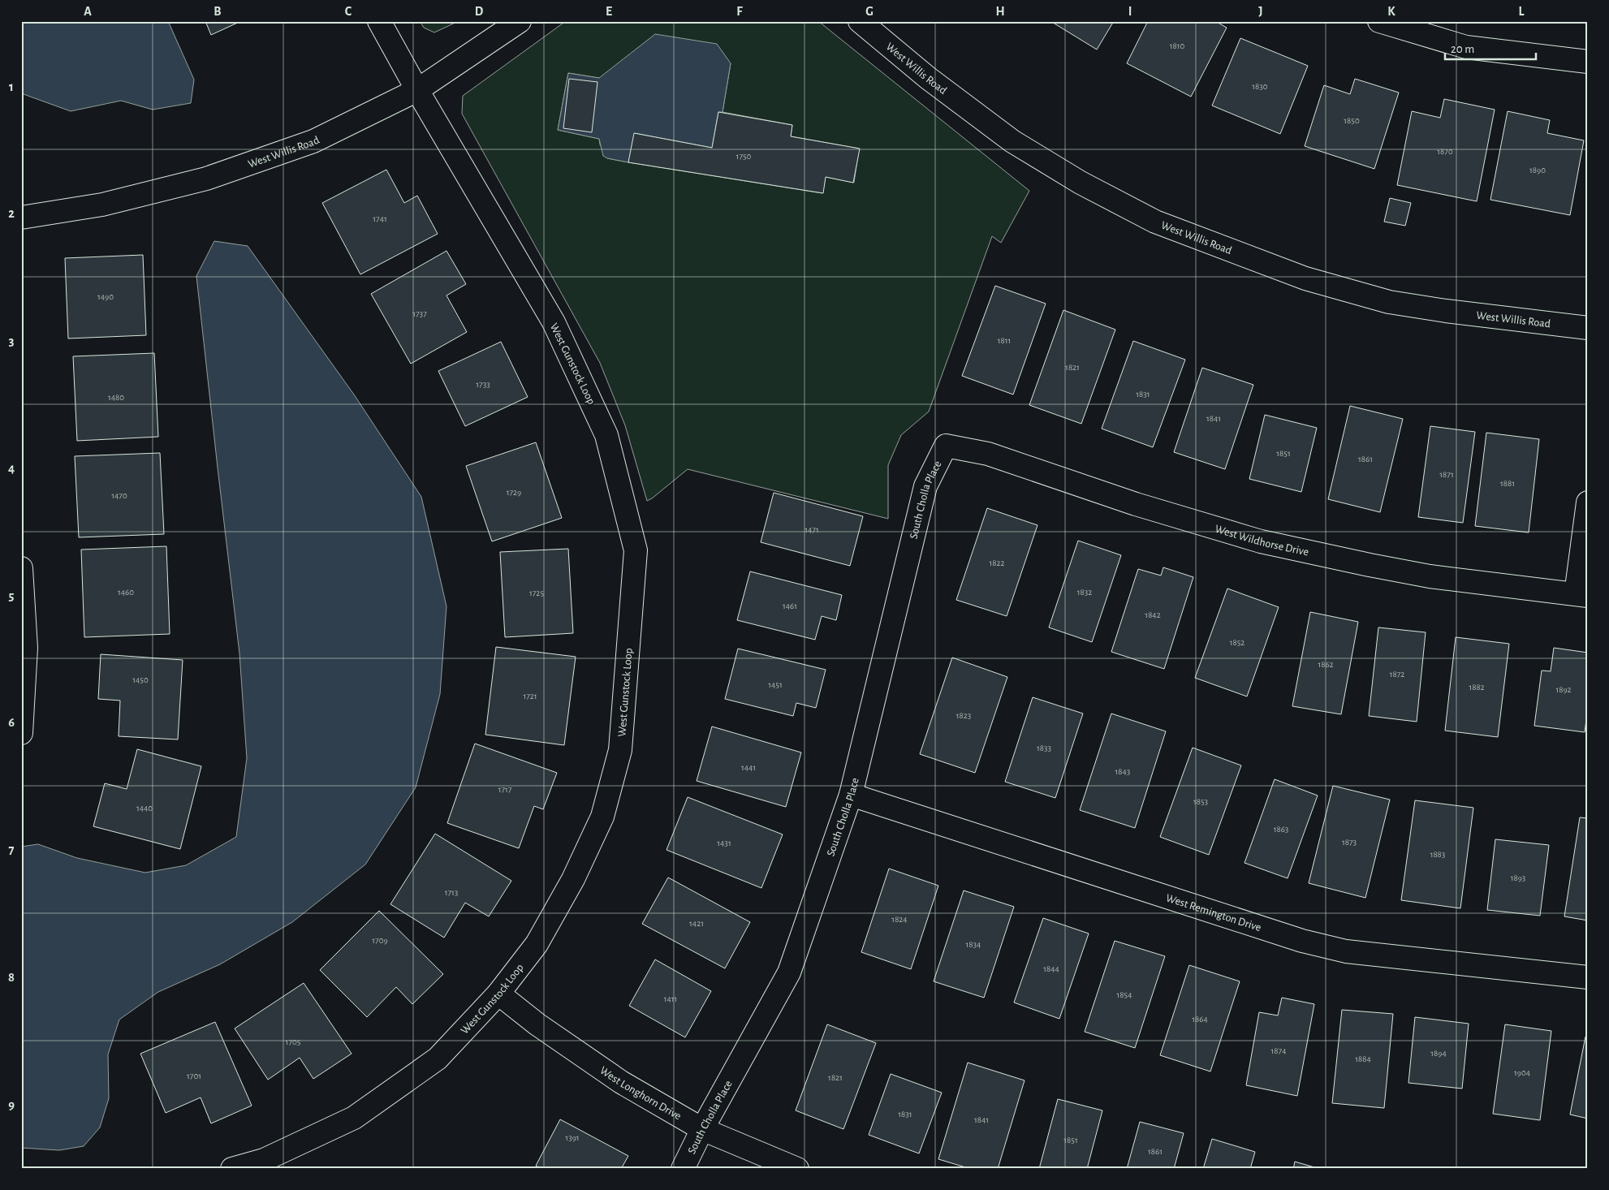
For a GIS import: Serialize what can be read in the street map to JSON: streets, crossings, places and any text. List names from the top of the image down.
{
  "streets": {
    "street": [
      "West Willis Road",
      "West Gunstock Loop",
      "South Cholla Place",
      "West Wildhorse Drive",
      "West Remington Drive",
      "West Longhorn Drive"
    ]
  },
  "crossings": [
    ["West Willis Road", "West Gunstock Loop"],
    ["West Gunstock Loop", "West Longhorn Drive"],
    ["South Cholla Place", "West Wildhorse Drive"],
    ["South Cholla Place", "West Remington Drive"],
    ["South Cholla Place", "West Longhorn Drive"]
  ],
  "house_numbers": [
    "1810",
    "1830",
    "1850",
    "1870",
    "1750",
    "1890",
    "1741",
    "1490",
    "1737",
    "1811",
    "1821",
    "1733",
    "1831",
    "1480",
    "1841",
    "1851",
    "1861",
    "1871",
    "1881",
    "1729",
    "1470",
    "1471",
    "1822",
    "1460",
    "1832",
    "1725",
    "1461",
    "1842",
    "1852",
    "1862",
    "1872",
    "1450",
    "1451",
    "1882",
    "1892",
    "1721",
    "1823",
    "1833",
    "1441",
    "1843",
    "1717",
    "1853",
    "1440",
    "1863",
    "1873",
    "1431",
    "1883",
    "1893",
    "1713",
    "1824",
    "1421",
    "1709",
    "1834",
    "1844",
    "1854",
    "1411",
    "1864",
    "1705",
    "1874",
    "1894",
    "1884",
    "1904",
    "1701",
    "1821",
    "1831",
    "1841",
    "1391",
    "1851",
    "1861"
  ],
  "scale_bar": "20 m",
  "grid": {
    "columns": [
      "A",
      "B",
      "C",
      "D",
      "E",
      "F",
      "G",
      "H",
      "I",
      "J",
      "K",
      "L"
    ],
    "rows": [
      "1",
      "2",
      "3",
      "4",
      "5",
      "6",
      "7",
      "8",
      "9"
    ]
  }
}
